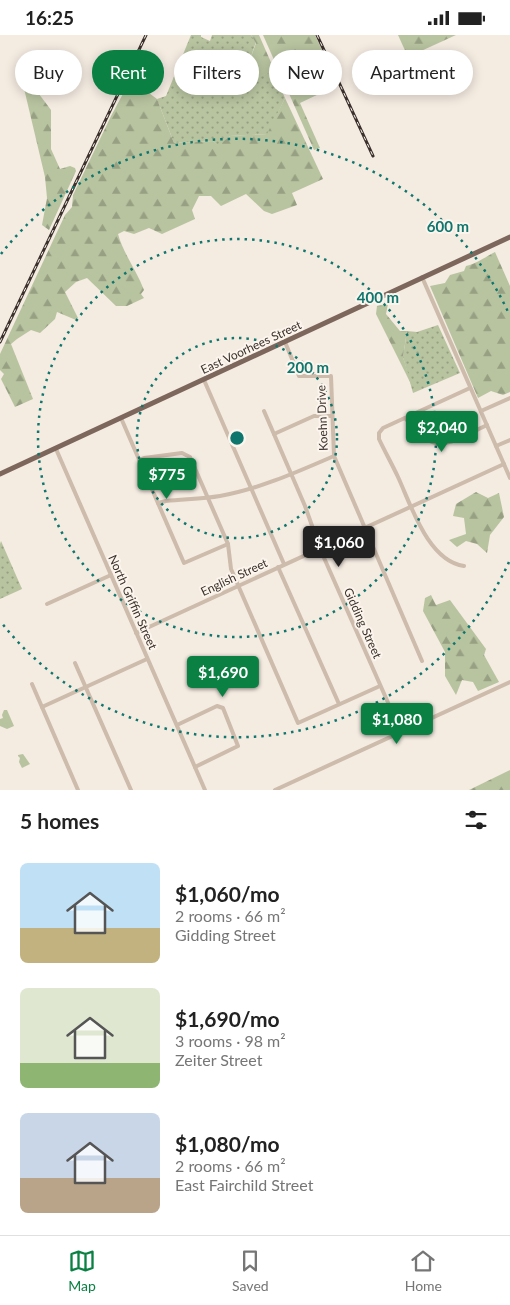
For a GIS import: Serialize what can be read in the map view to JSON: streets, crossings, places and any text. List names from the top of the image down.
{
  "streets": {
    "main road": ["East Voorhees Street"],
    "street": [
      "Koehn Drive",
      "English Street",
      "North Griffin Street",
      "Gidding Street"
    ]
  },
  "crossings": [
    ["East Voorhees Street", "Koehn Drive"],
    ["East Voorhees Street", "North Griffin Street"],
    ["Koehn Drive", "English Street"],
    ["English Street", "North Griffin Street"],
    ["English Street", "Gidding Street"]
  ],
  "page": {
    "status": "16:25",
    "chip": [
      "Buy",
      "Rent",
      "Filters",
      "New",
      "Apartment"
    ],
    "price": [
      "$2,040",
      "$775",
      "$1,060",
      "$1,690",
      "$1,080"
    ],
    "heading": "5 homes",
    "list": [
      {
        "name": "$1,060/mo",
        "note": "2 rooms · 66 m² · Gidding Street"
      },
      {
        "name": "$1,690/mo",
        "note": "3 rooms · 98 m² · Zeiter Street"
      },
      {
        "name": "$1,080/mo",
        "note": "2 rooms · 66 m² · East Fairchild Street"
      }
    ],
    "tabs": ["Map", "Saved", "Home"]
  },
  "rings": ["600 m", "400 m", "200 m"]
}
